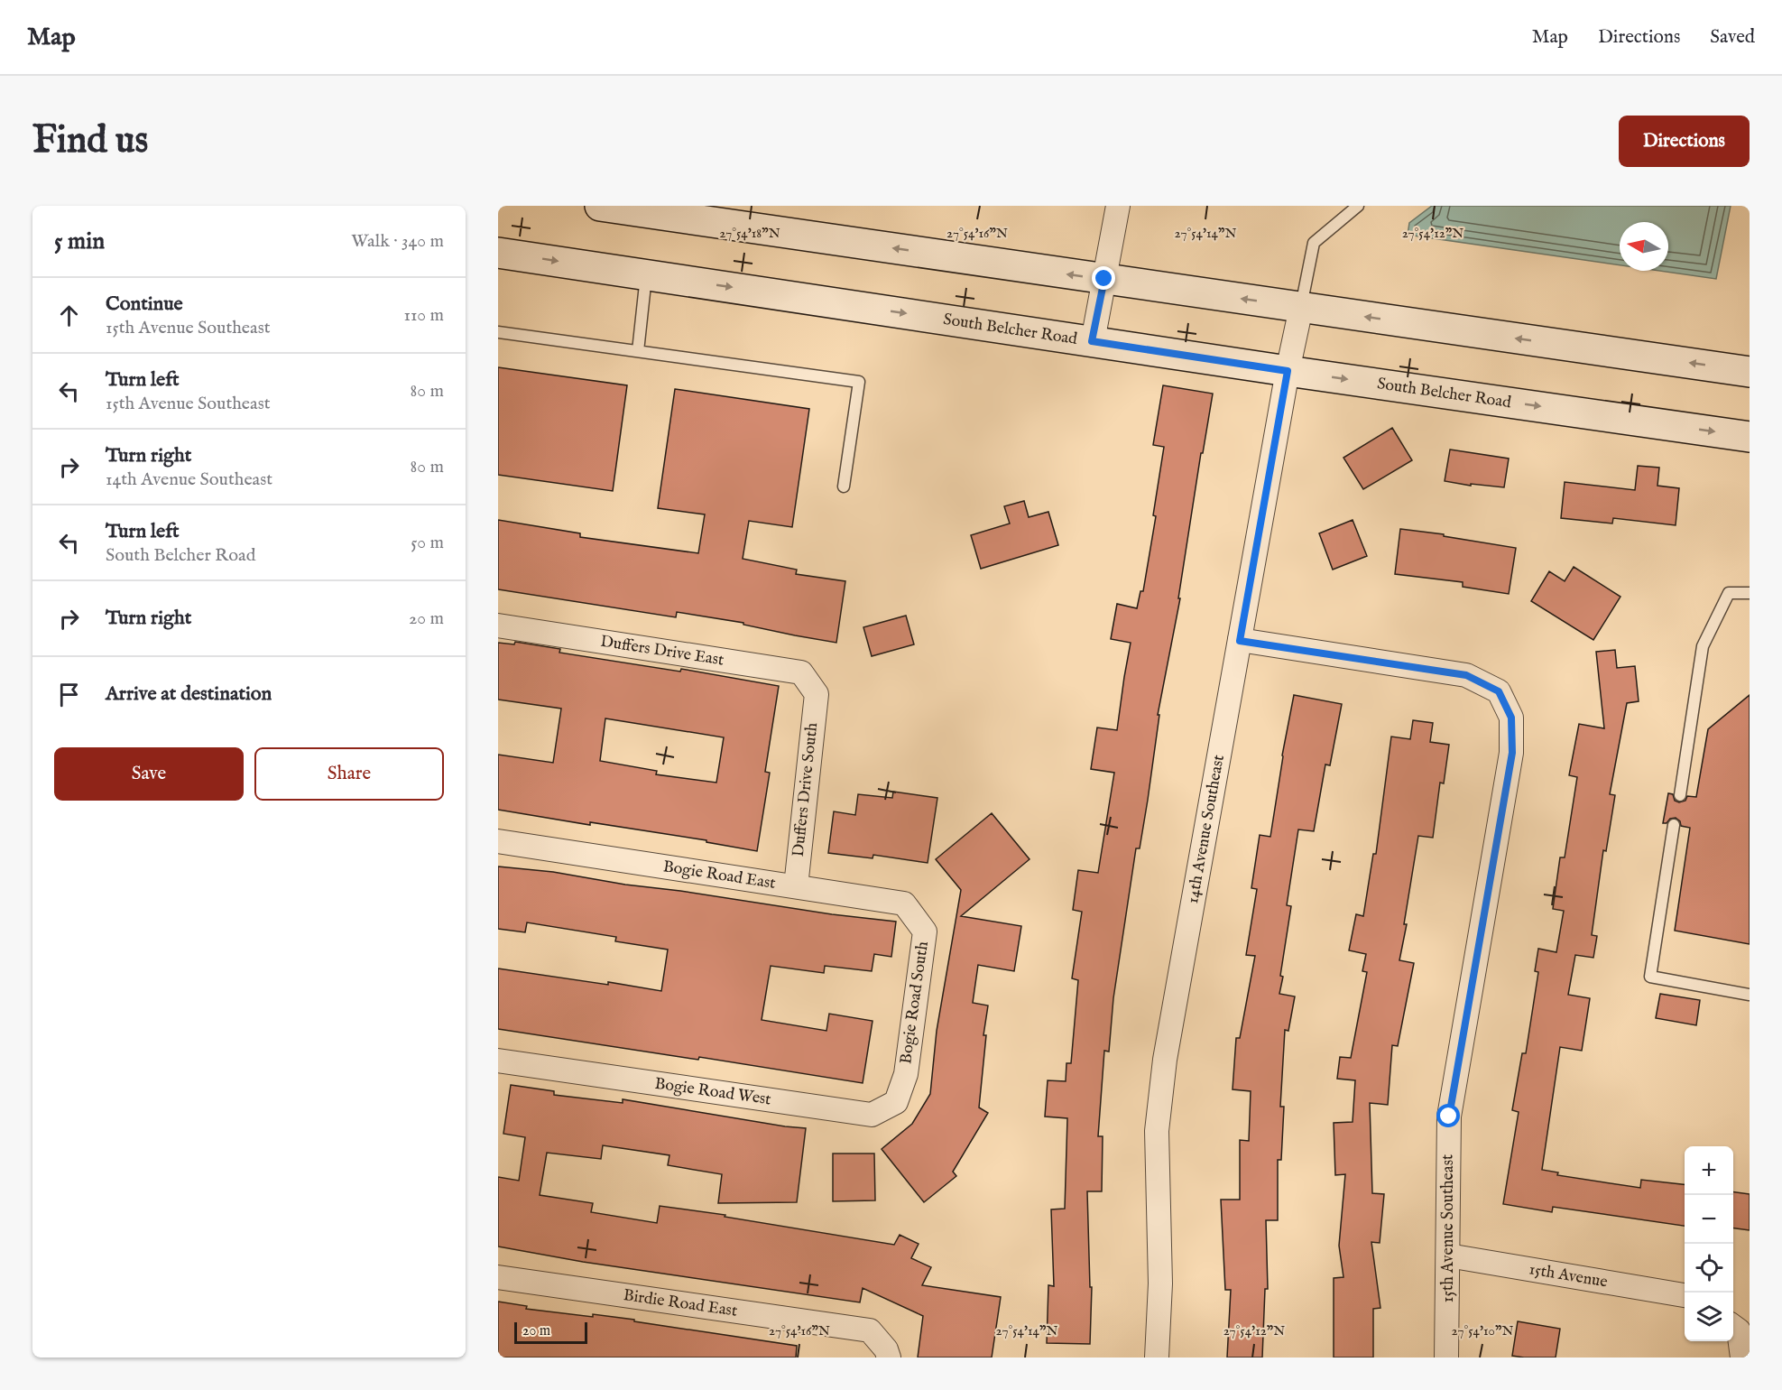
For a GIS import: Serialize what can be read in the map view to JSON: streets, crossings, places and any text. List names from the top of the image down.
{
  "streets": {
    "main road": ["South Belcher Road"],
    "street": [
      "Duffers Drive East",
      "Duffers Drive South",
      "14th Avenue Southeast",
      "Bogie Road East",
      "Bogie Road South",
      "Bogie Road West",
      "15th Avenue Southeast",
      "15th Avenue",
      "Birdie Road East"
    ]
  },
  "crossings": [
    ["South Belcher Road", "14th Avenue Southeast"],
    ["Duffers Drive East", "Duffers Drive South"],
    ["Duffers Drive South", "Bogie Road East"],
    ["14th Avenue Southeast", "15th Avenue Southeast"],
    ["Bogie Road East", "Bogie Road South"],
    ["Bogie Road South", "Bogie Road West"],
    ["15th Avenue Southeast", "15th Avenue"]
  ],
  "scale_bar": "20 m",
  "north": "left",
  "page": {
    "header": "Map",
    "nav": ["Map", "Directions", "Saved"],
    "buttons": [
      "Directions",
      ["Save", "Share"]
    ],
    "title": "Find us",
    "heading": ["5 min", "Walk · 340 m"],
    "list": [
      ["Continue", "15th Avenue Southeast", "110 m"],
      ["Turn left", "15th Avenue Southeast", "80 m"],
      ["Turn right", "14th Avenue Southeast", "80 m"],
      ["Turn left", "South Belcher Road", "50 m"],
      ["Turn right", "20 m"],
      "Arrive at destination"
    ],
    "map_buttons": ["+", "−"],
    "scale": "20 m"
  },
  "coordinates": [
    "27°54'18\"N",
    "27°54'16\"N",
    "27°54'14\"N",
    "27°54'12\"N",
    "27°54'10\"N"
  ]
}
